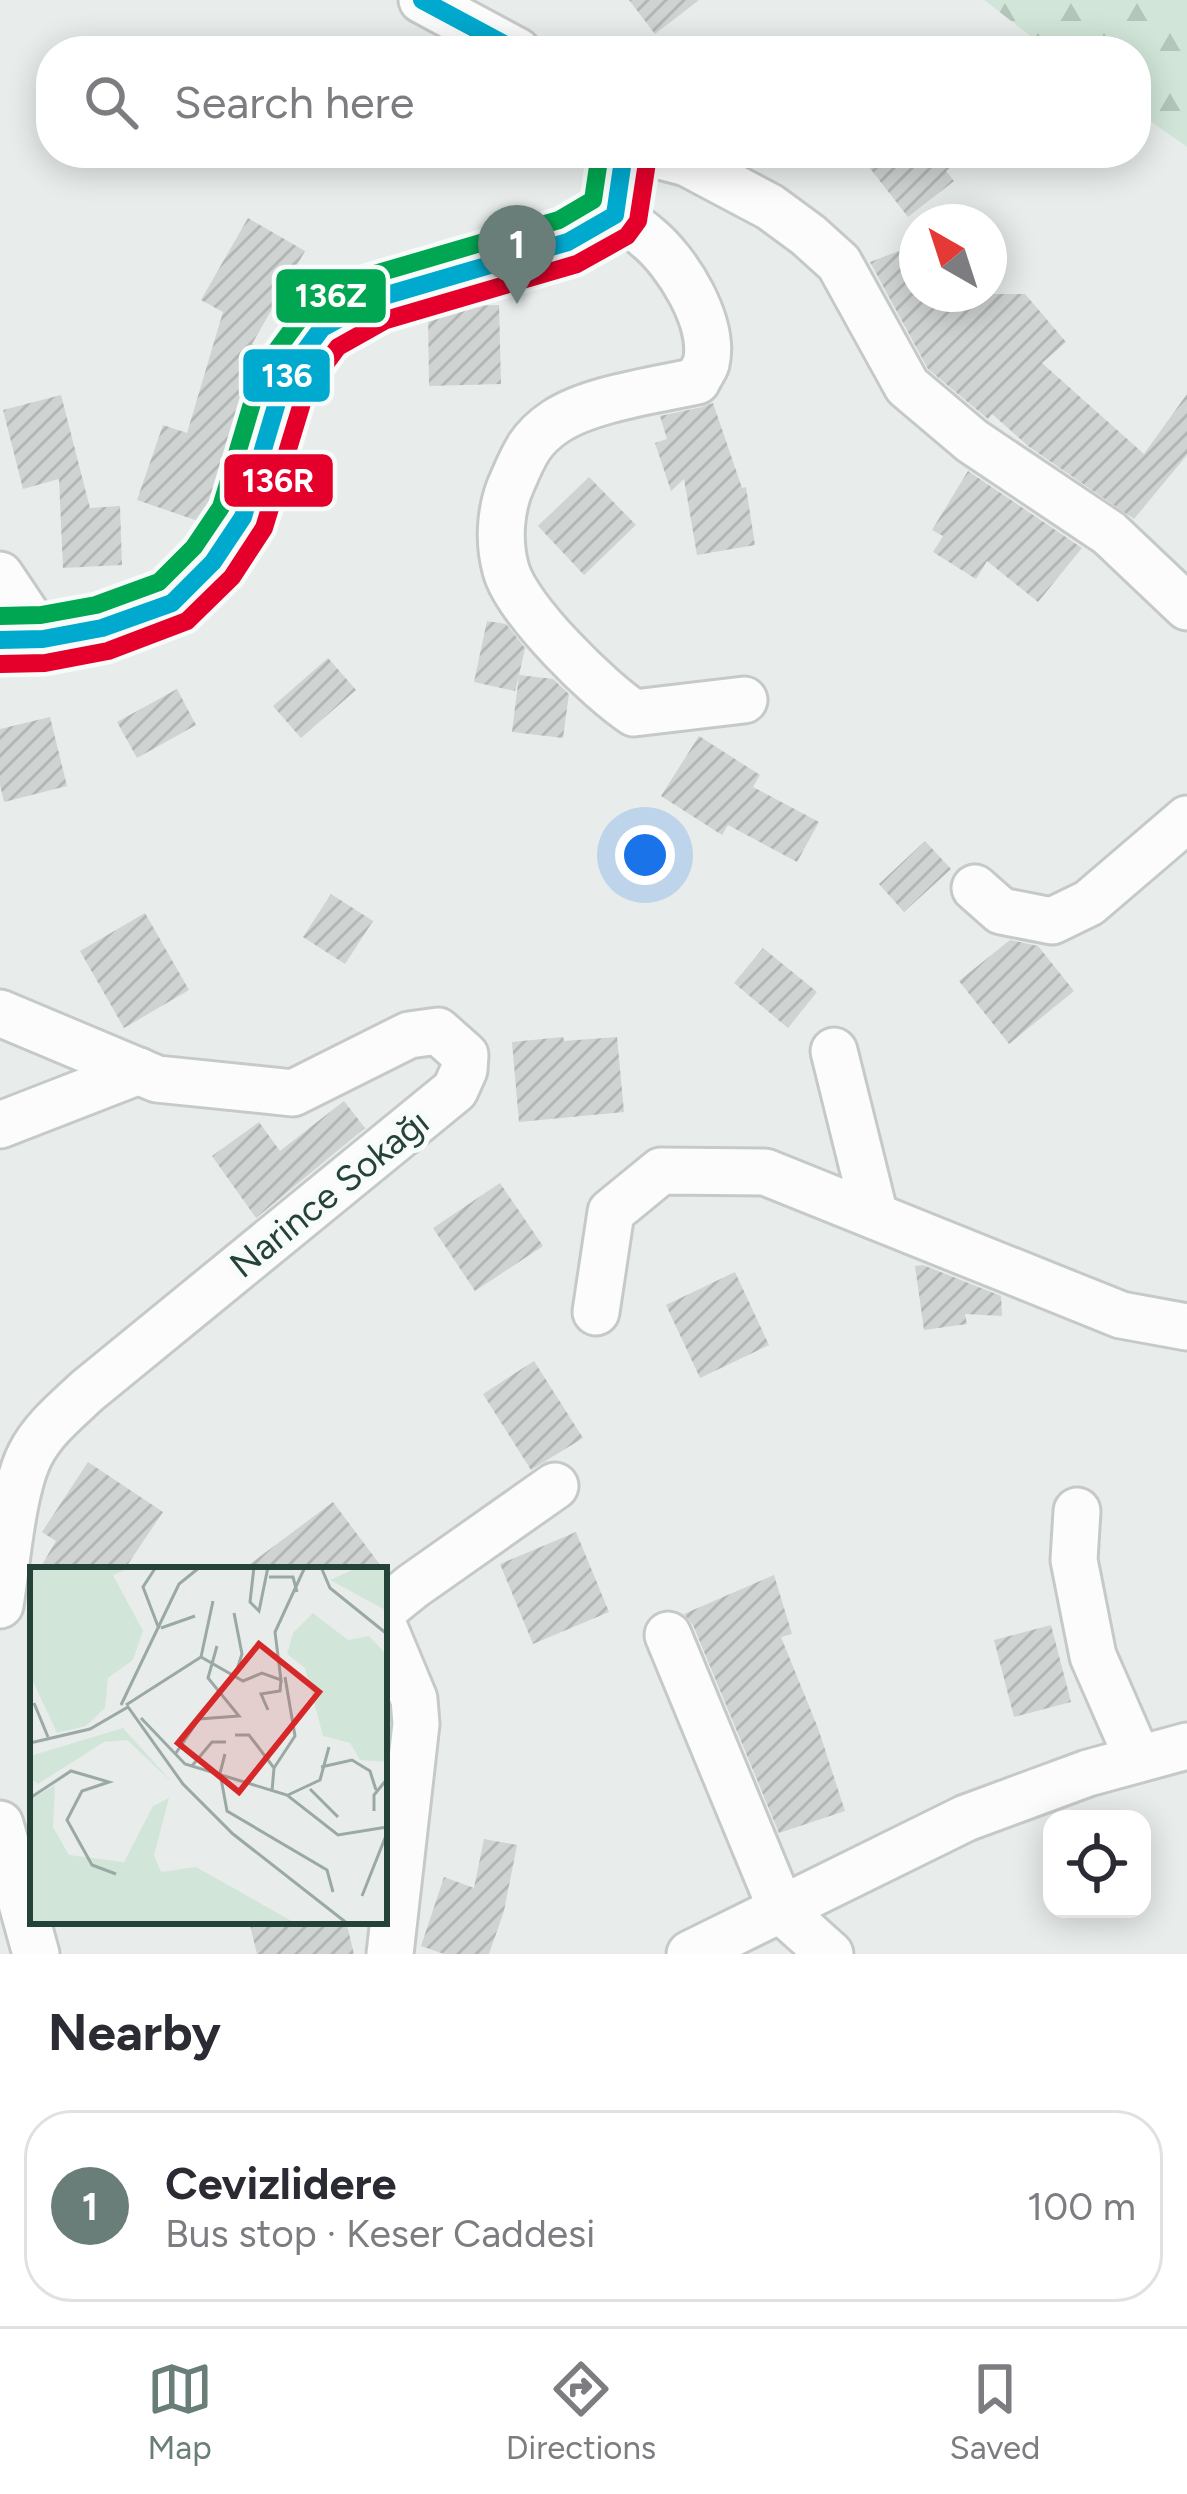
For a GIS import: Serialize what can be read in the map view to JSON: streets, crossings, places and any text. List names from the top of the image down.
{
  "streets": {
    "street": ["Narince Sokağı"]
  },
  "lines": ["transit line 136", "transit line 136R", "transit line 136Z"],
  "north": "top left",
  "page": {
    "search": "Search here",
    "pins": "1",
    "heading": "Nearby",
    "list": [
      {
        "mark": "1",
        "name": "Cevizlidere",
        "note": "Bus stop · Keser Caddesi",
        "value": "100 m"
      }
    ],
    "nav": ["Map", "Directions", "Saved"]
  }
}
